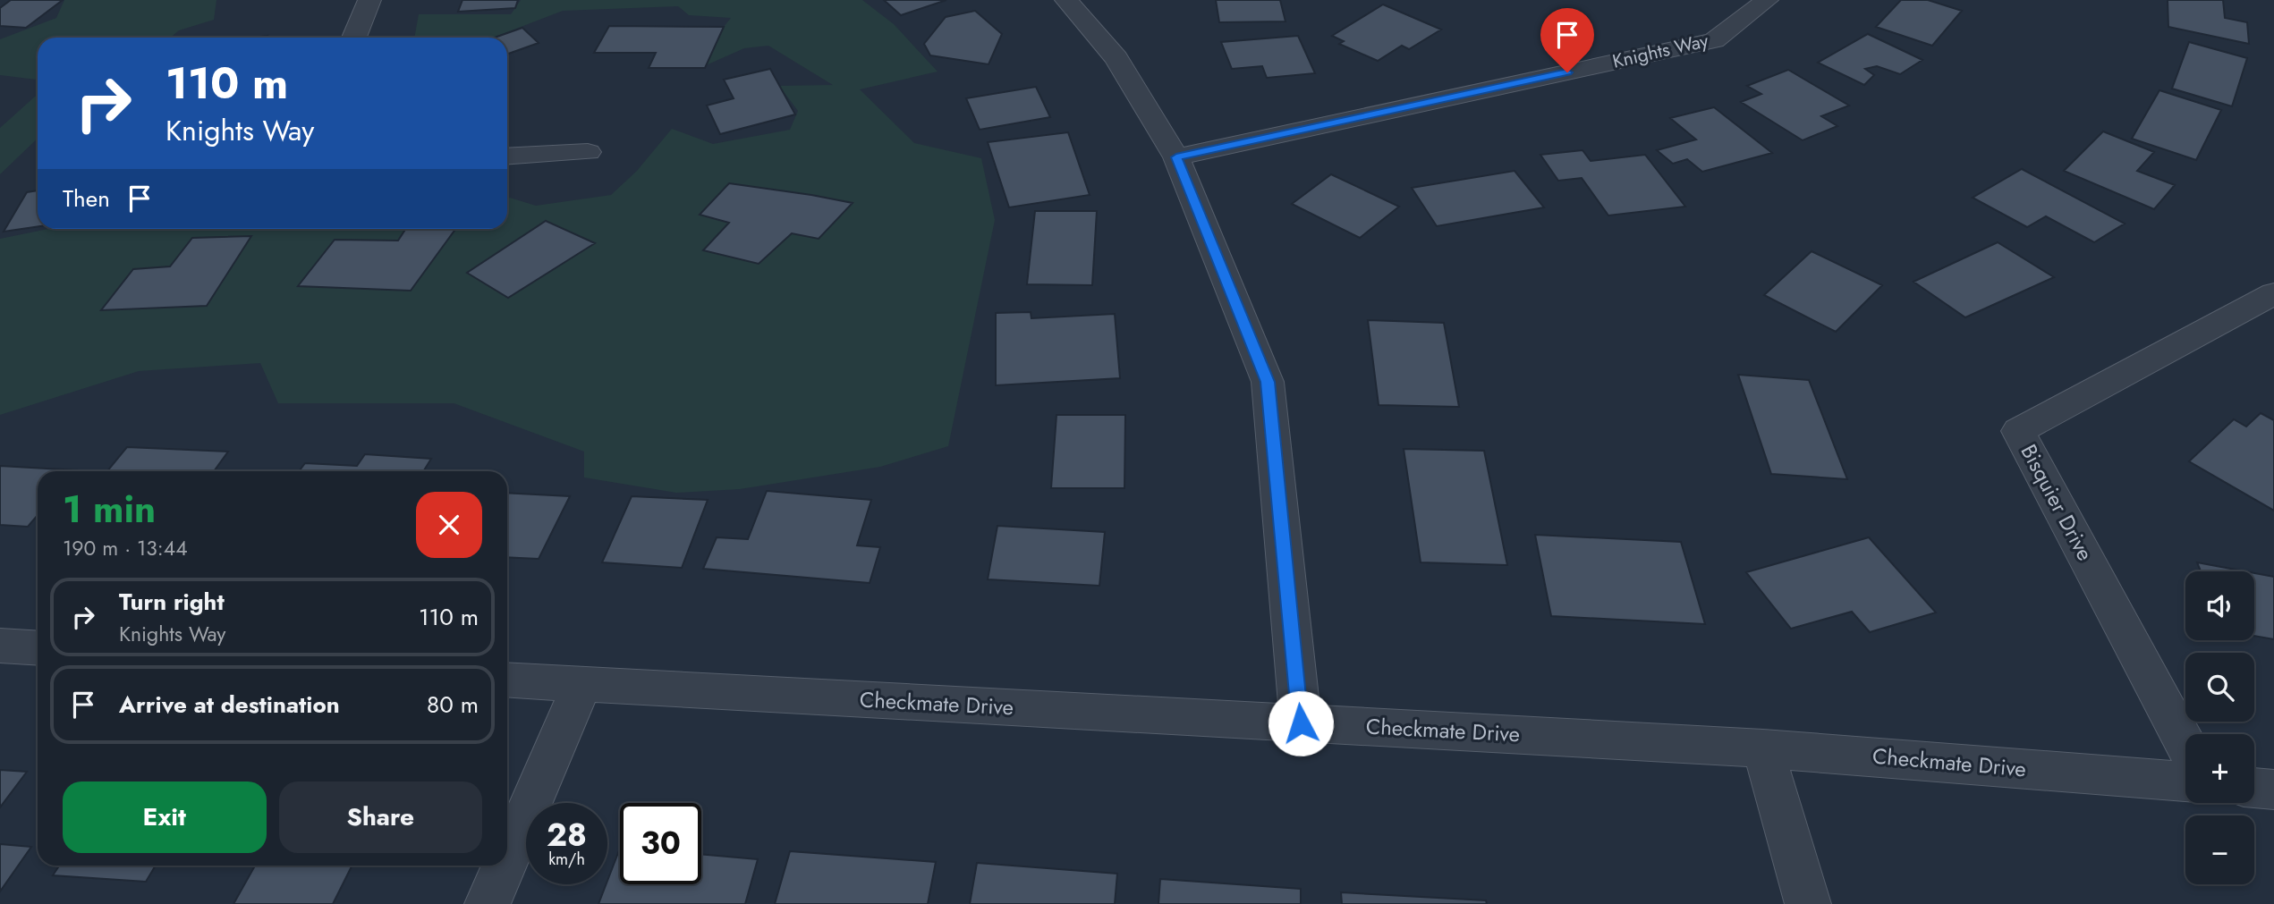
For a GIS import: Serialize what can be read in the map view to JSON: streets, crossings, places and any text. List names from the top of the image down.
{
  "streets": {
    "street": ["Knights Way", "Bisquier Drive", "Checkmate Drive"]
  },
  "page": {
    "turn": ["110 m", "Knights Way"],
    "then": "Then",
    "heading": ["1 min", "190 m · 13:44"],
    "map_buttons": ["+", "−"],
    "list": [
      {
        "name": "Turn right",
        "note": "Knights Way",
        "value": "110 m"
      },
      {
        "name": "Arrive at destination",
        "value": "80 m"
      }
    ],
    "buttons": ["Exit", "Share"],
    "speed": "28 km/h",
    "limit": "30"
  }
}
